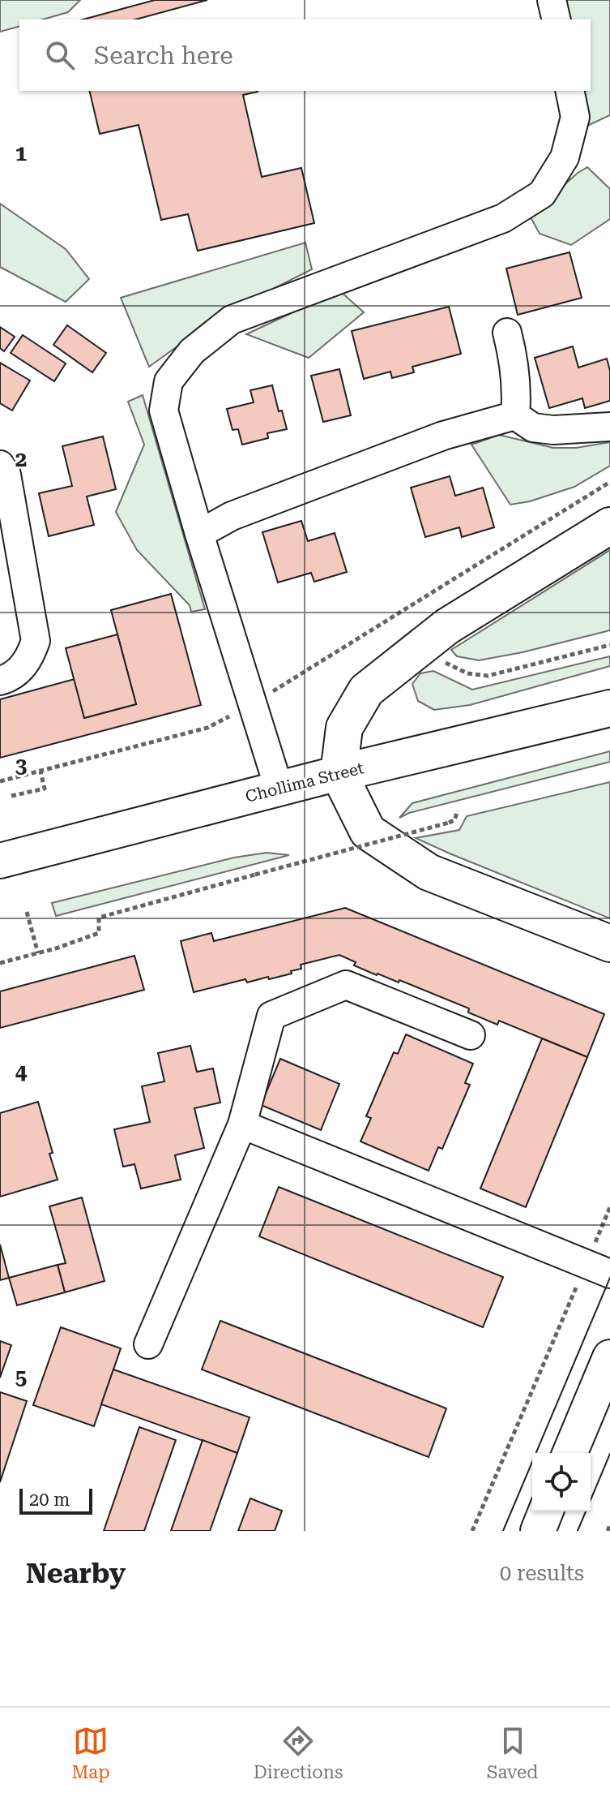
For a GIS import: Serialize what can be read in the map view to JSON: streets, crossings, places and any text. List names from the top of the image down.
{
  "streets": {
    "highway": ["Chollima Street"]
  },
  "scale_bar": "20 m",
  "page": {
    "search": "Search here",
    "scale": "20 m",
    "heading": ["Nearby", "0 results"],
    "nav": ["Map", "Directions", "Saved"]
  },
  "grid": {
    "rows": [
      "1",
      "2",
      "3",
      "4",
      "5"
    ]
  }
}
